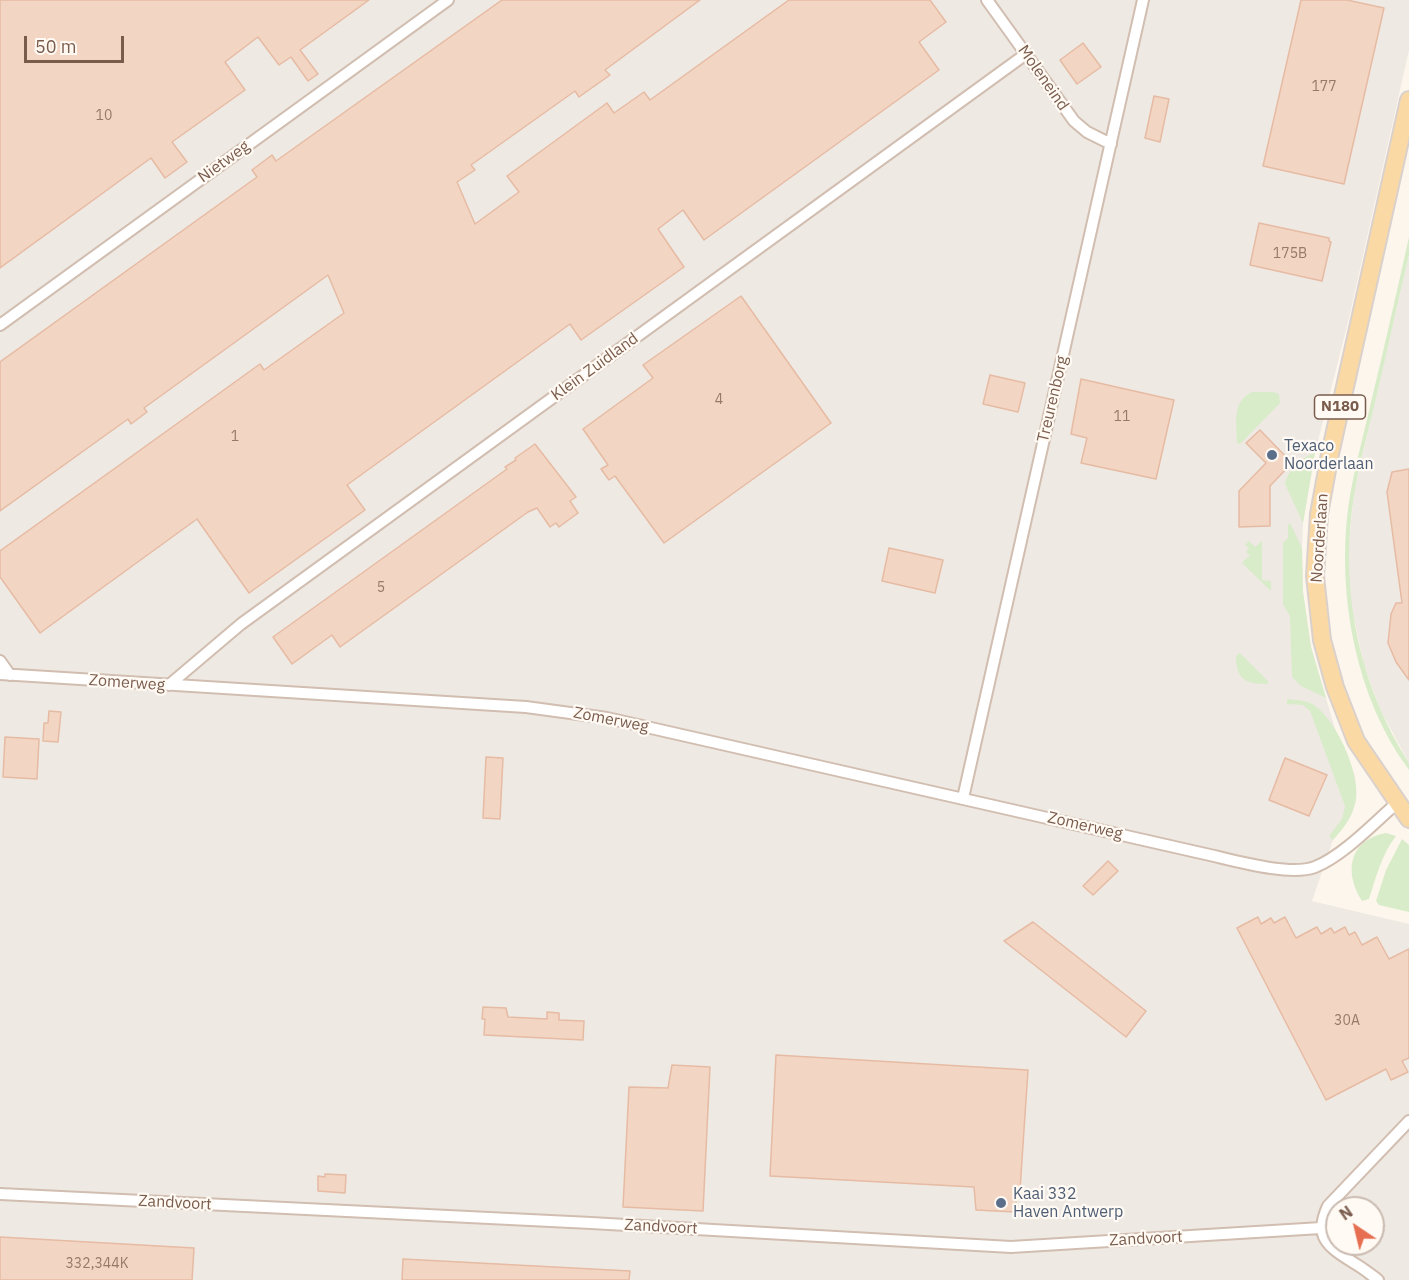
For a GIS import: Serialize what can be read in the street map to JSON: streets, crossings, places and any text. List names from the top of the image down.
{
  "streets": {
    "main road": ["N180", "Noorderlaan"],
    "street": [
      "Moleneind",
      "Nietweg",
      "Klein Zuidland",
      "Treurenborg",
      "Zomerweg",
      "Zandvoort"
    ]
  },
  "crossings": [
    ["Moleneind", "Klein Zuidland"],
    ["Moleneind", "Treurenborg"],
    ["Klein Zuidland", "Zomerweg"],
    ["Treurenborg", "Zomerweg"],
    ["Noorderlaan", "Zomerweg"]
  ],
  "places": ["Texaco Noorderlaan", "Kaai 332 Haven Antwerp"],
  "house_numbers": [
    "177",
    "10",
    "175B",
    "4",
    "11",
    "1",
    "5",
    "30A",
    "332,344K"
  ],
  "scale_bar": "50 m",
  "north": "top left"
}
